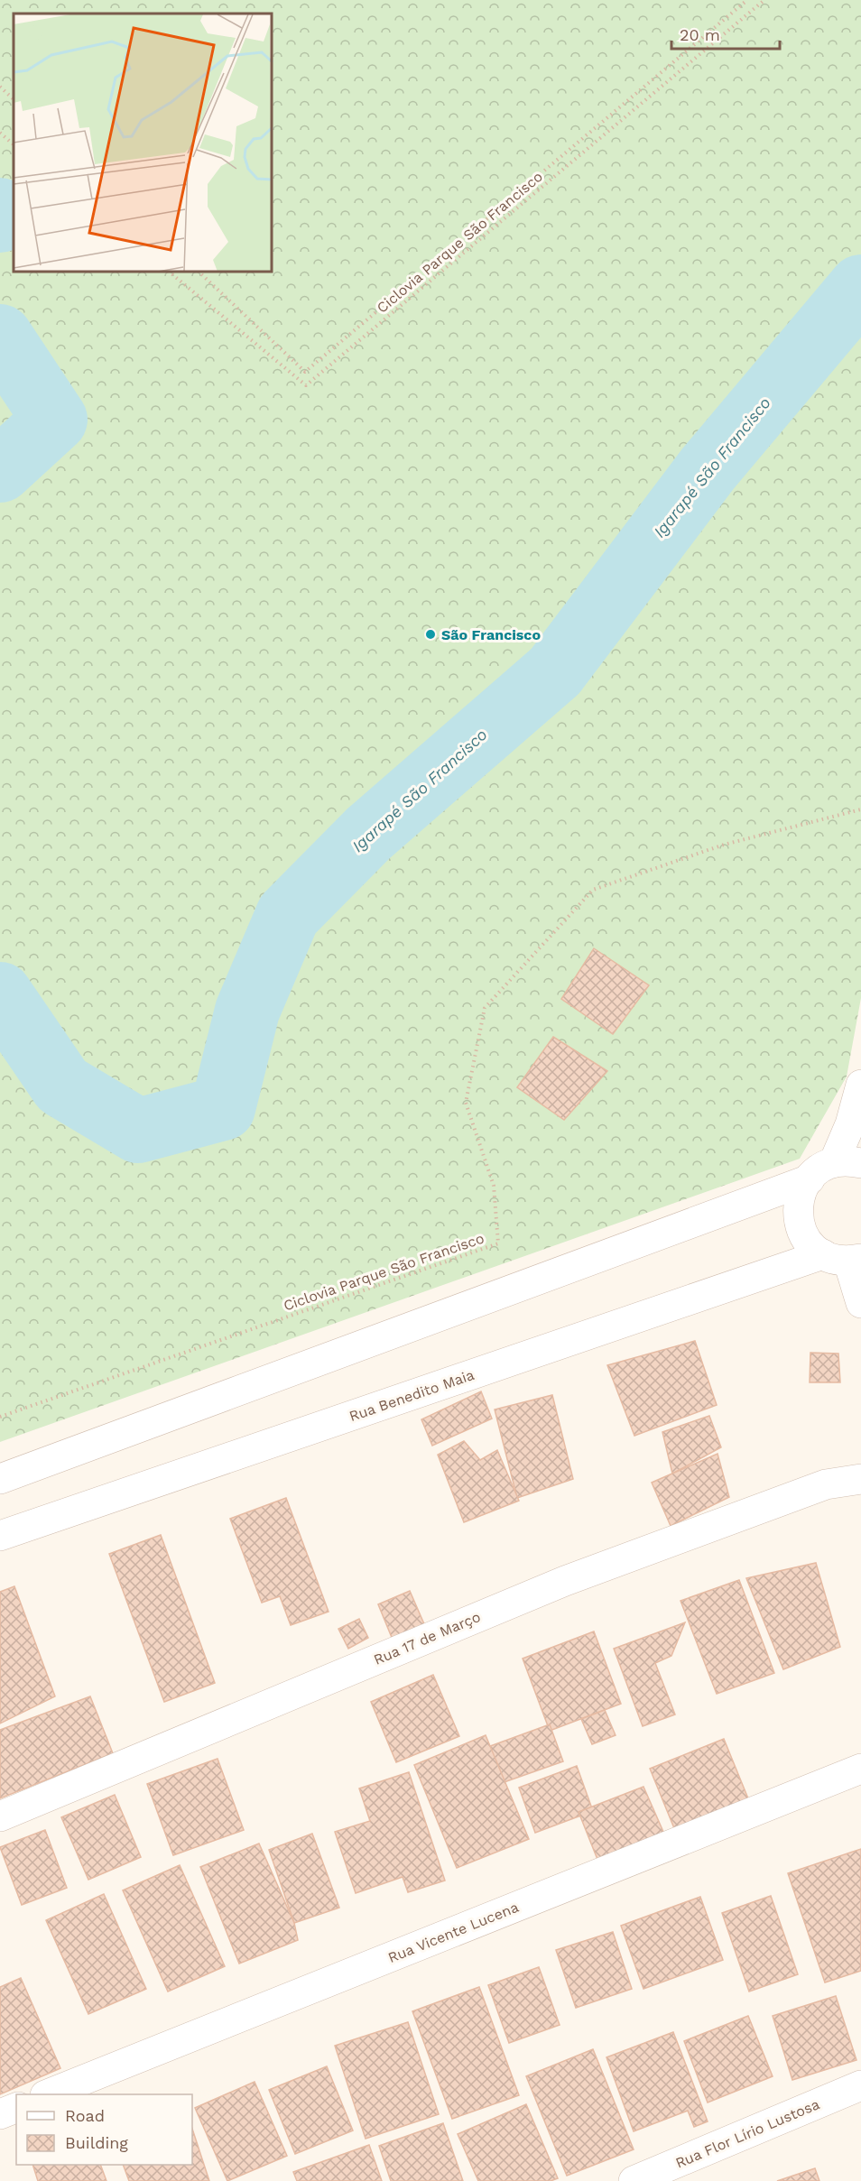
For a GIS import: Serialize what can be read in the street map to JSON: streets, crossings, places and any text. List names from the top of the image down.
{
  "streets": {
    "street": [
      "Rua Benedito Maia",
      "Rua 17 de Março",
      "Rua Vicente Lucena",
      "Rua Flor Lírio Lustosa"
    ],
    "path": ["Ciclovia Parque São Francisco"]
  },
  "water": ["Igarapé São Francisco"],
  "places": ["São Francisco"],
  "legend": ["Road", "Building"],
  "scale_bar": "20 m"
}
